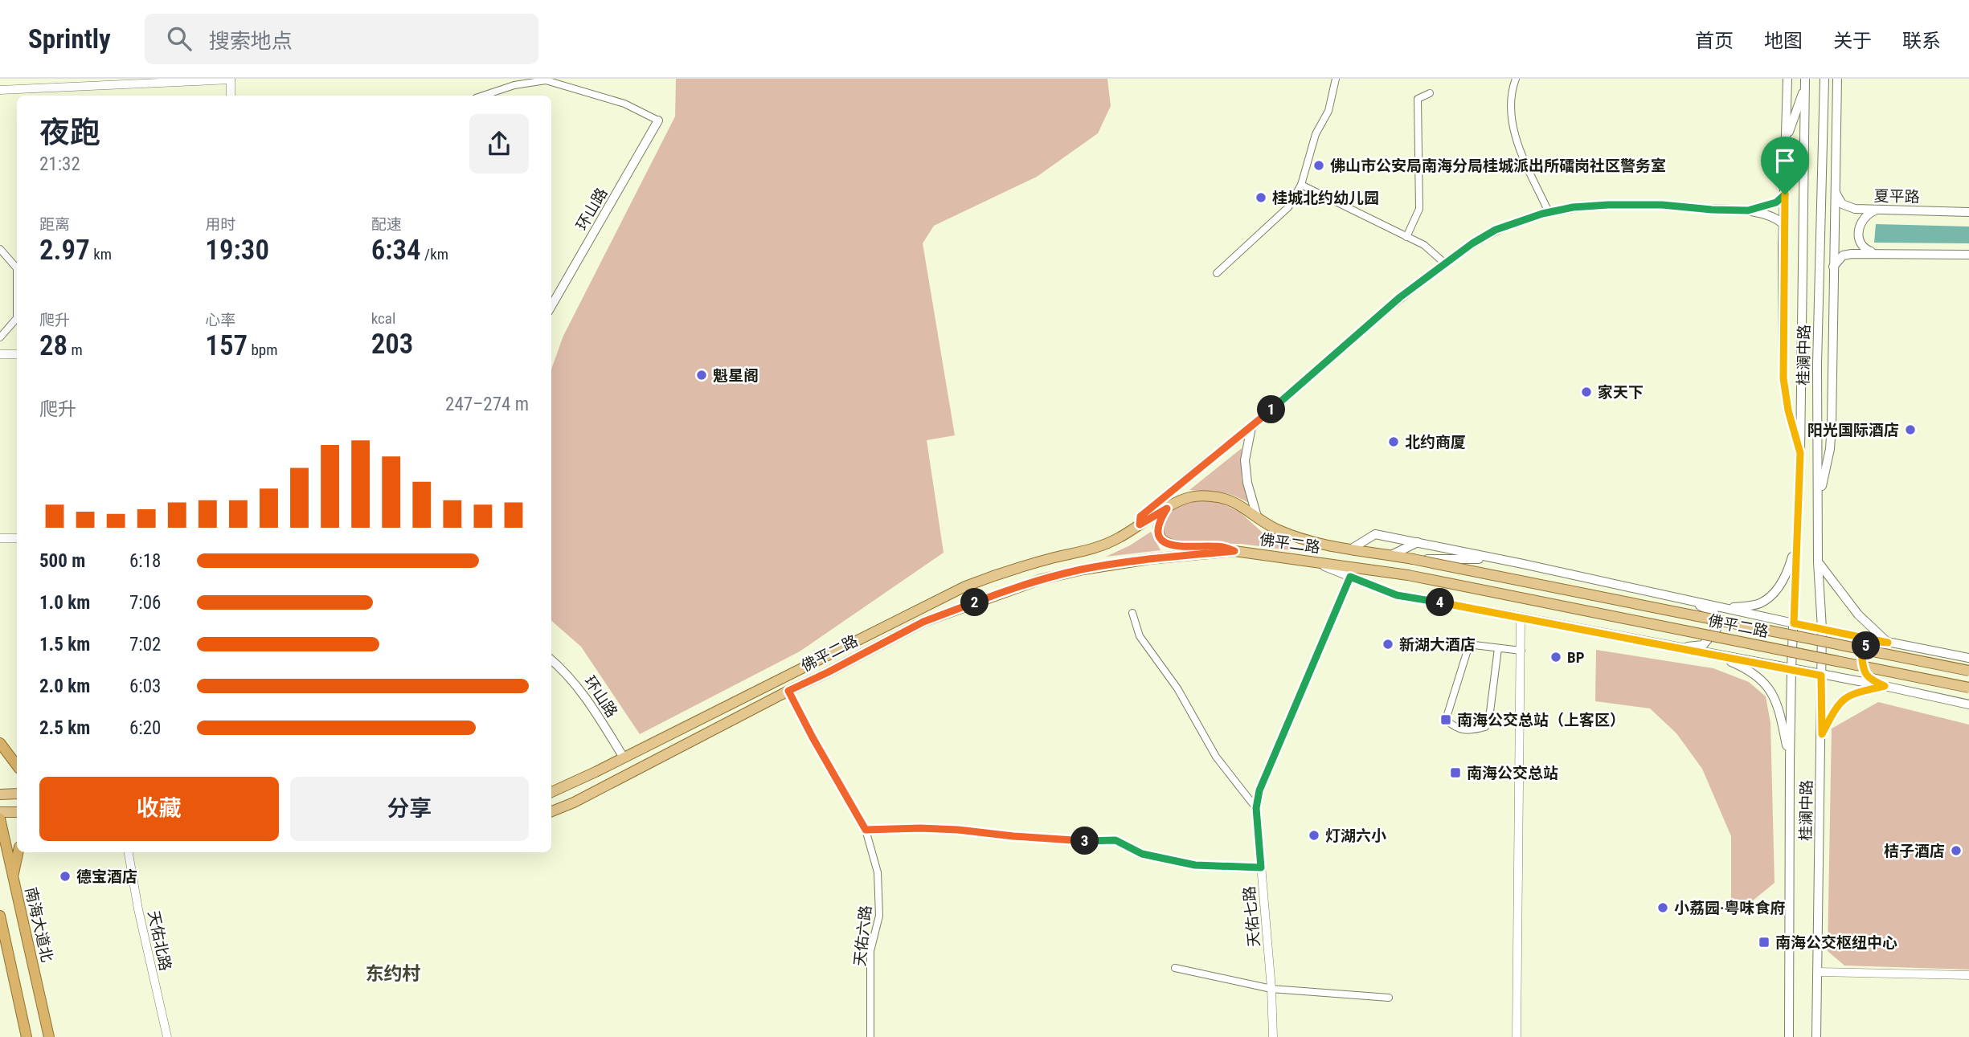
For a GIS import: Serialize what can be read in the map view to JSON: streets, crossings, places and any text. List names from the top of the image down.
{
  "streets": {
    "highway": ["南海大道北"],
    "main road": [
      "夏平路",
      "环山路",
      "桂澜中路",
      "佛平二路"
    ],
    "street": ["天佑七路", "天佑六路", "天佑北路"]
  },
  "crossings": [
    ["环山路", "佛平二路"],
    ["佛平二路", "天佑六路"]
  ],
  "districts": ["东约村"],
  "places": {
    "other": [
      "佛山市公安局南海分局桂城派出所礌岗社区警务室",
      "桂城北约幼儿园",
      "魁星阁",
      "家天下",
      "阳光国际酒店",
      "北约商厦",
      "新湖大酒店",
      "BP",
      "灯湖六小",
      "桔子酒店",
      "德宝酒店",
      "小荔园·粤味食府"
    ],
    "transit": ["南海公交总站（上客区）", "南海公交总站", "南海公交枢纽中心"]
  },
  "page": {
    "header": "Sprintly",
    "search": "搜索地点",
    "nav": [
      "首页",
      "地图",
      "关于",
      "联系"
    ],
    "heading": ["夜跑", "21:32"],
    "stats": [
      ["距离", "2.97 km"],
      ["用时", "19:30"],
      ["配速", "6:34 /km"],
      ["爬升", "28 m"],
      ["心率", "157 bpm"],
      ["kcal", "203"]
    ],
    "chart": ["爬升", "247–274 m"],
    "pins": [
      "1",
      "2",
      "4",
      "5",
      "3"
    ],
    "list": [
      {
        "name": "500 m",
        "note": "6:18"
      },
      {
        "name": "1.0 km",
        "note": "7:06"
      },
      {
        "name": "1.5 km",
        "note": "7:02"
      },
      {
        "name": "2.0 km",
        "note": "6:03"
      },
      {
        "name": "2.5 km",
        "note": "6:20"
      }
    ],
    "buttons": ["收藏", "分享"]
  }
}
